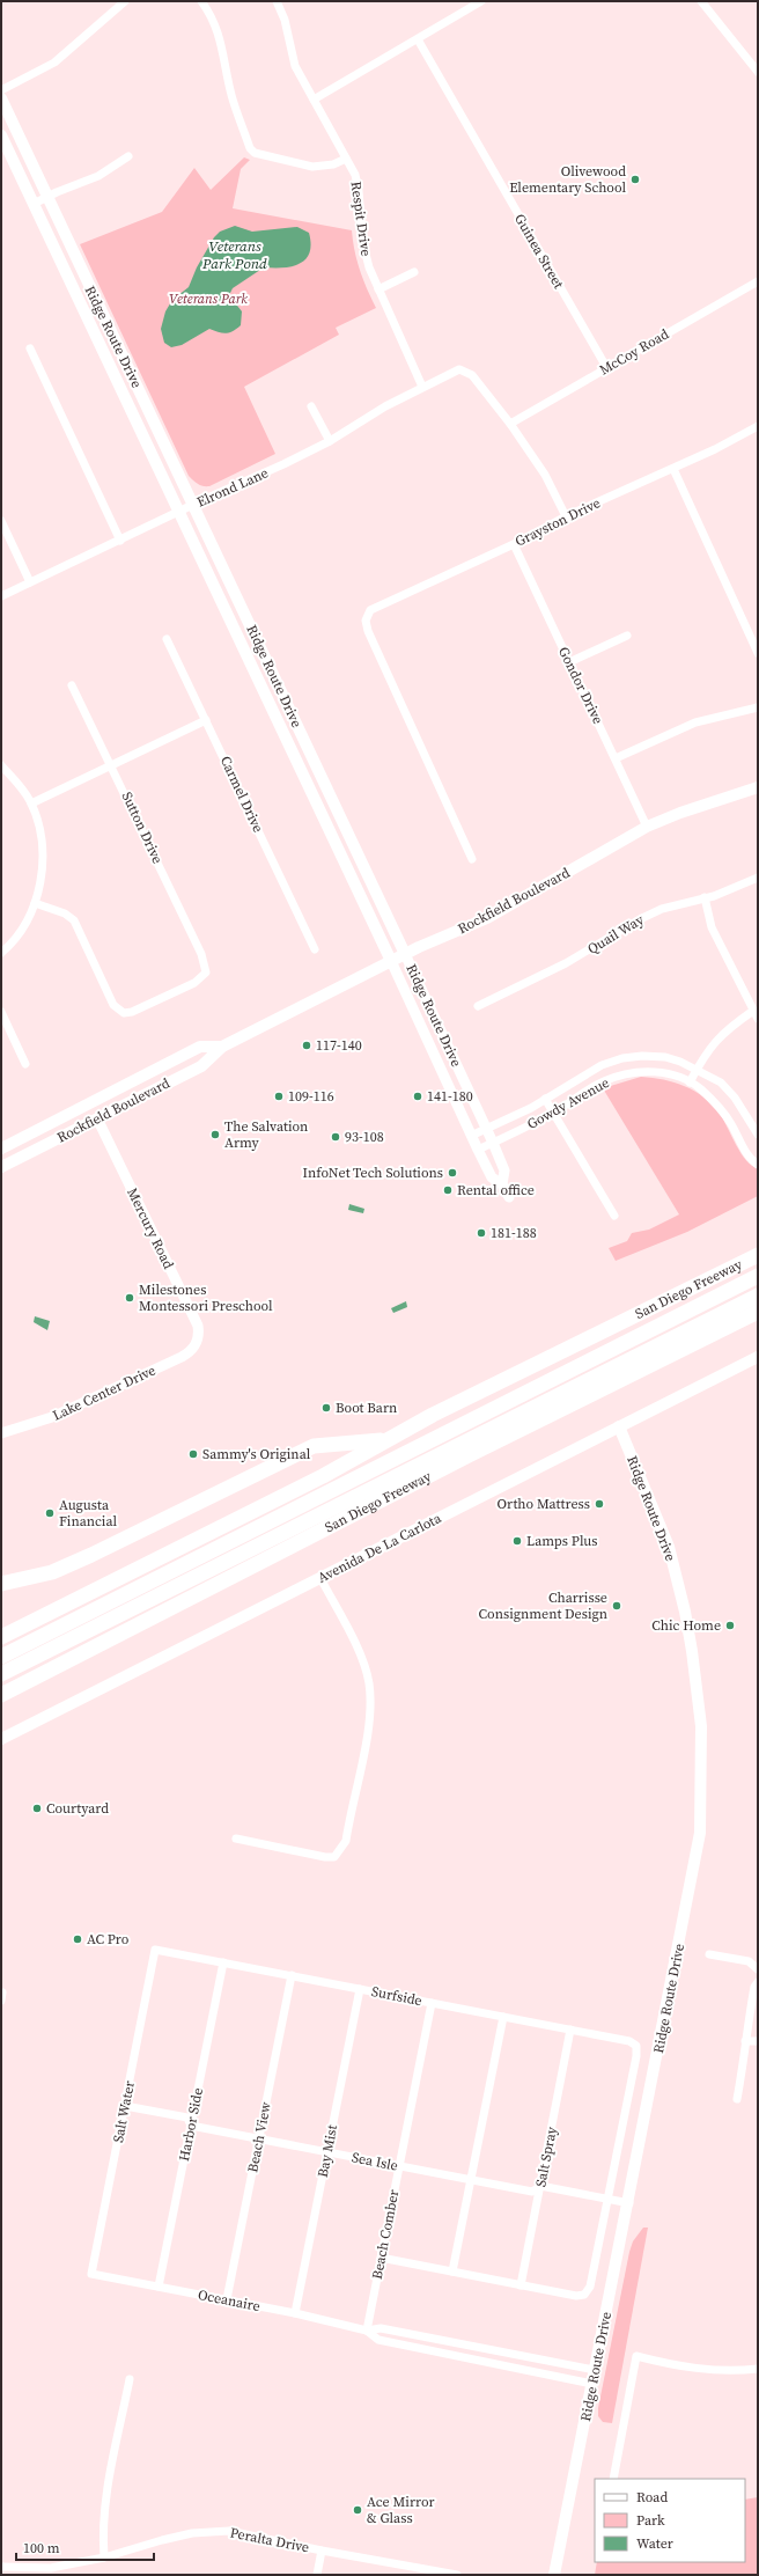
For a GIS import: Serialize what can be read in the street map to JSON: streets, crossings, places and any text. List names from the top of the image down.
{
  "streets": {
    "highway": ["San Diego Freeway"],
    "main road": ["Ridge Route Drive", "Rockfield Boulevard", "Avenida De La Carlota"],
    "street": [
      "Respit Drive",
      "Guinea Street",
      "McCoy Road",
      "Elrond Lane",
      "Grayston Drive",
      "Gondor Drive",
      "Carmel Drive",
      "Sutton Drive",
      "Quail Way",
      "Gowdy Avenue",
      "Mercury Road",
      "Lake Center Drive",
      "Surfside",
      "Salt Water",
      "Harbor Side",
      "Beach View",
      "Bay Mist",
      "Salt Spray",
      "Sea Isle",
      "Beach Comber",
      "Oceanaire",
      "Peralta Drive"
    ]
  },
  "crossings": [
    ["Respit Drive", "Elrond Lane"],
    ["Guinea Street", "McCoy Road"],
    ["Ridge Route Drive", "Elrond Lane"],
    ["Ridge Route Drive", "Rockfield Boulevard"],
    ["Ridge Route Drive", "Gowdy Avenue"],
    ["Ridge Route Drive", "Avenida De La Carlota"],
    ["Ridge Route Drive", "Sea Isle"],
    ["Ridge Route Drive", "Oceanaire"],
    ["McCoy Road", "Elrond Lane"],
    ["Grayston Drive", "Gondor Drive"],
    ["Gondor Drive", "Rockfield Boulevard"],
    ["Rockfield Boulevard", "Mercury Road"],
    ["Mercury Road", "Lake Center Drive"],
    ["Surfside", "Salt Water"],
    ["Surfside", "Harbor Side"],
    ["Surfside", "Beach View"],
    ["Surfside", "Bay Mist"],
    ["Surfside", "Salt Spray"],
    ["Surfside", "Sea Isle"],
    ["Surfside", "Beach Comber"],
    ["Salt Water", "Sea Isle"],
    ["Salt Water", "Oceanaire"],
    ["Harbor Side", "Sea Isle"],
    ["Harbor Side", "Oceanaire"],
    ["Beach View", "Sea Isle"],
    ["Beach View", "Oceanaire"],
    ["Bay Mist", "Sea Isle"],
    ["Bay Mist", "Oceanaire"],
    ["Salt Spray", "Sea Isle"],
    ["Sea Isle", "Beach Comber"],
    ["Beach Comber", "Oceanaire"]
  ],
  "water": ["Veterans Park Pond"],
  "parks": ["Veterans Park"],
  "places": [
    "Olivewood Elementary School",
    "117-140",
    "109-116",
    "141-180",
    "The Salvation Army",
    "93-108",
    "InfoNet Tech Solutions",
    "Rental office",
    "181-188",
    "Milestones Montessori Preschool",
    "Boot Barn",
    "Sammy's Original",
    "Ortho Mattress",
    "Augusta Financial",
    "Lamps Plus",
    "Charrisse Consignment Design",
    "Chic Home",
    "Courtyard",
    "AC Pro",
    "Ace Mirror & Glass"
  ],
  "legend": ["Road", "Park", "Water"],
  "scale_bar": "100 m"
}
